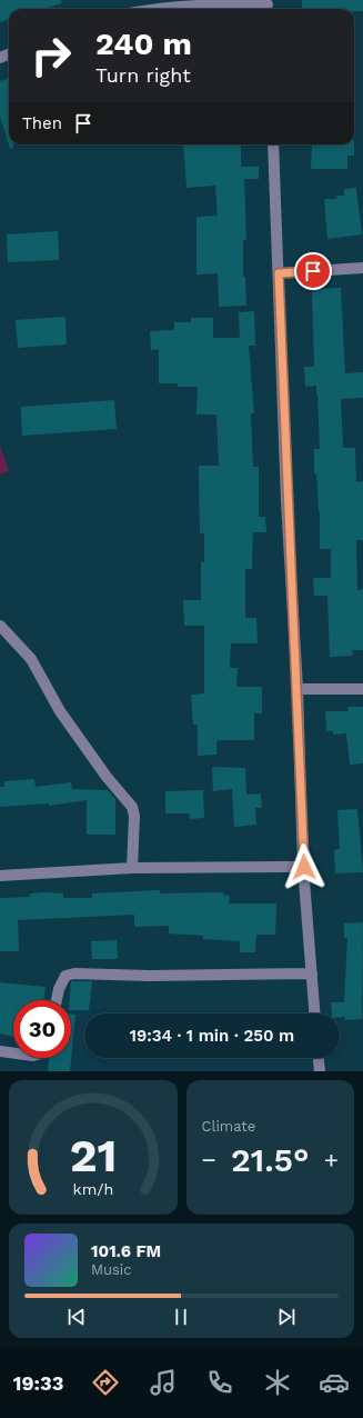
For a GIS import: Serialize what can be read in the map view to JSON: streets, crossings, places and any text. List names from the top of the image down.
{
  "page": {
    "turn": ["240 m", "Turn right"],
    "then": "Then",
    "limit": "30",
    "trip": "19:34 · 1 min · 250 m",
    "tile": "Climate",
    "heat": ["−", "21.5°", "+"],
    "song": ["101.6 FM", "Music"],
    "tabs": "19:33",
    "gauge": ["21", "km/h"]
  }
}
